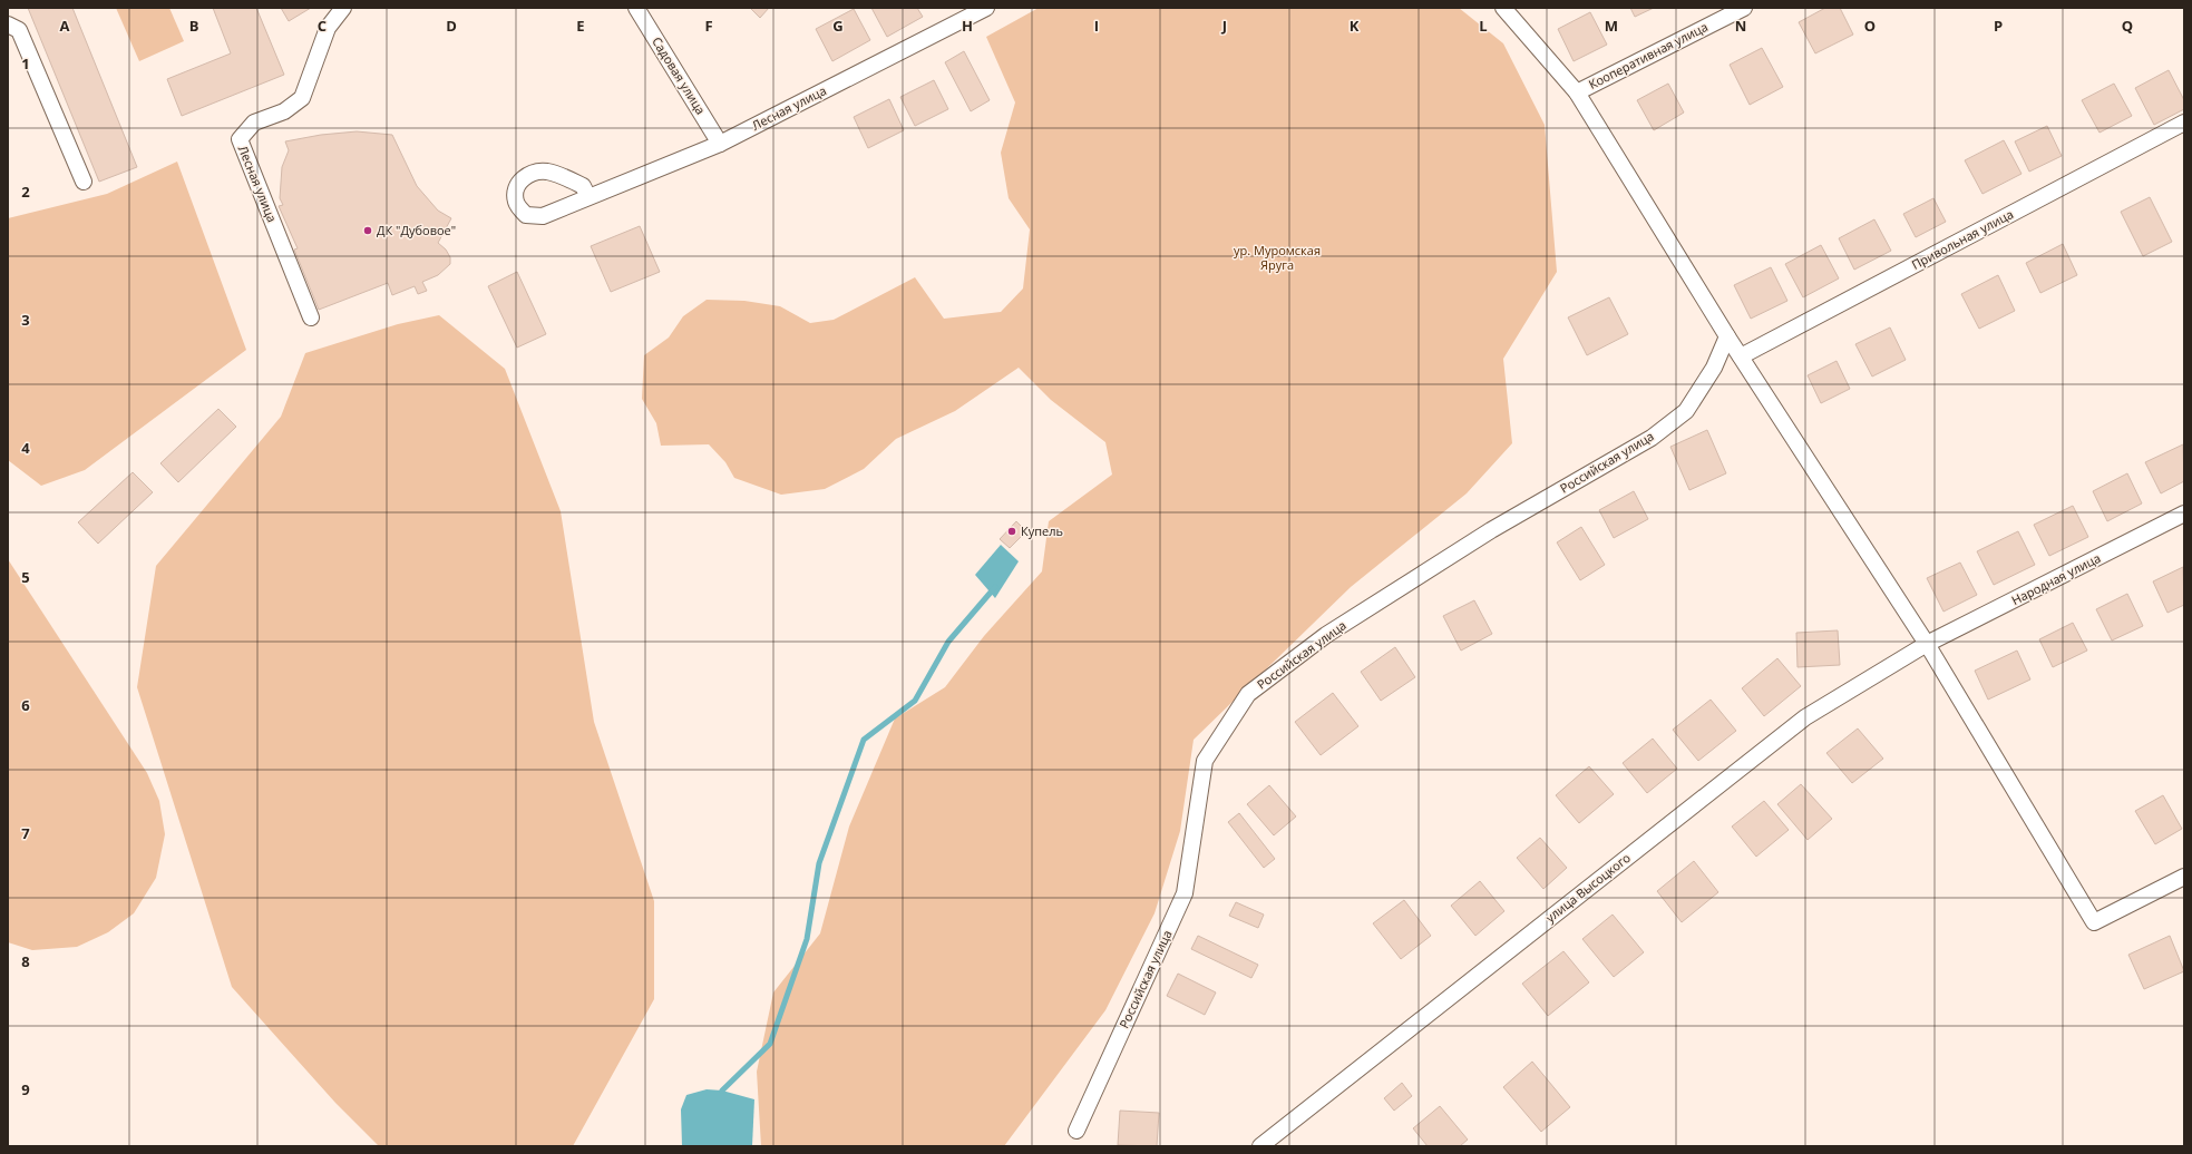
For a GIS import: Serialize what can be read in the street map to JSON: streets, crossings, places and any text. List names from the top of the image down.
{
  "streets": {
    "street": [
      "Кооперативная улица",
      "Садовая улица",
      "Лесная улица",
      "Привольная улица",
      "Российская улица",
      "Народная улица",
      "улица Высоцкого"
    ]
  },
  "crossings": [
    ["Садовая улица", "Лесная улица"],
    ["Народная улица", "улица Высоцкого"]
  ],
  "parks": ["ур. Муромская Яруга"],
  "places": ["ДК \"Дубовое\"", "Купель"],
  "grid": {
    "columns": [
      "A",
      "B",
      "C",
      "D",
      "E",
      "F",
      "G",
      "H",
      "I",
      "J",
      "K",
      "L",
      "M",
      "N",
      "O",
      "P",
      "Q"
    ],
    "rows": [
      "1",
      "2",
      "3",
      "4",
      "5",
      "6",
      "7",
      "8",
      "9"
    ]
  }
}
